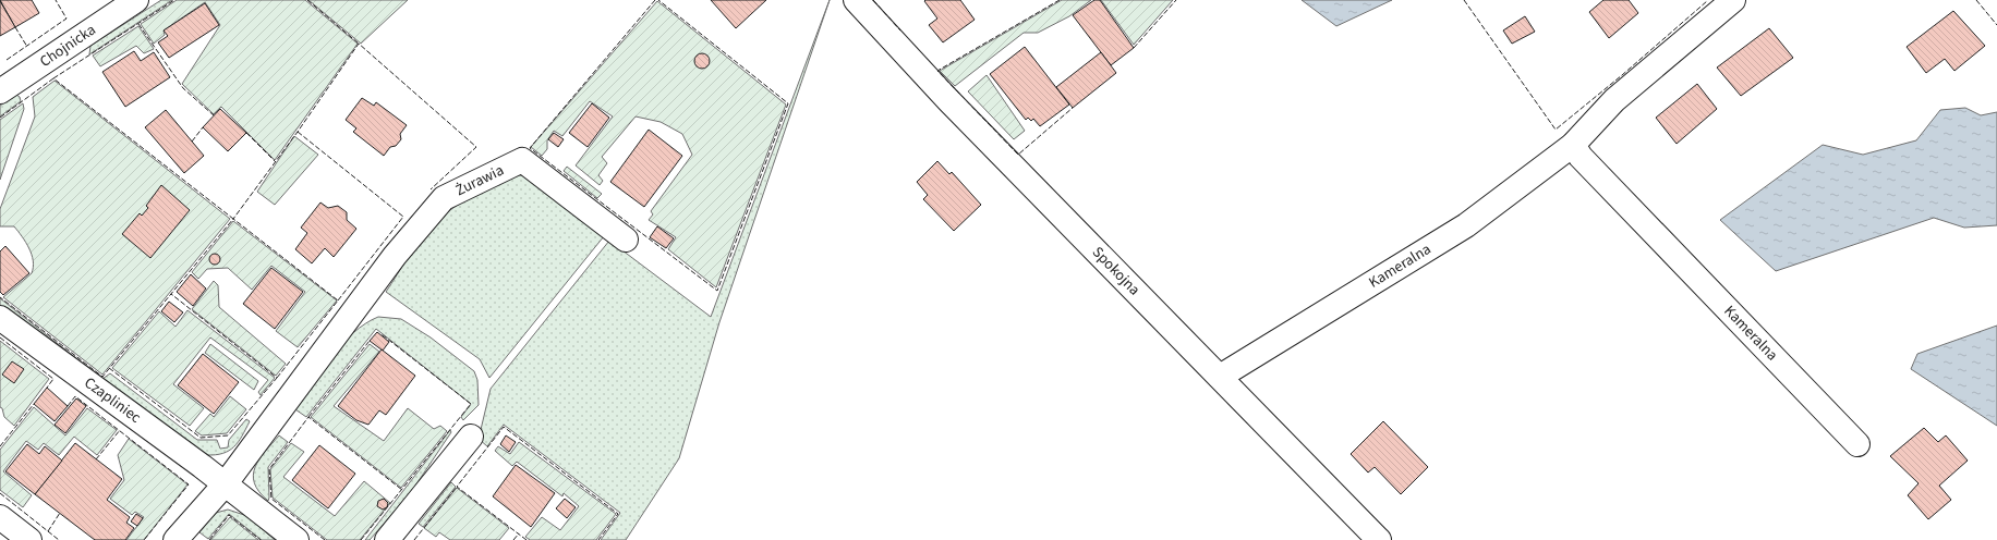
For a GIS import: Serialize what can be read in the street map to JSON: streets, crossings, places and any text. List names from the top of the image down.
{
  "streets": {
    "street": [
      "Chojnicka",
      "Żurawia",
      "Kameralna",
      "Spokojna",
      "Czapliniec"
    ]
  },
  "crossings": [
    ["Żurawia", "Czapliniec"],
    ["Kameralna", "Spokojna"]
  ]
}
